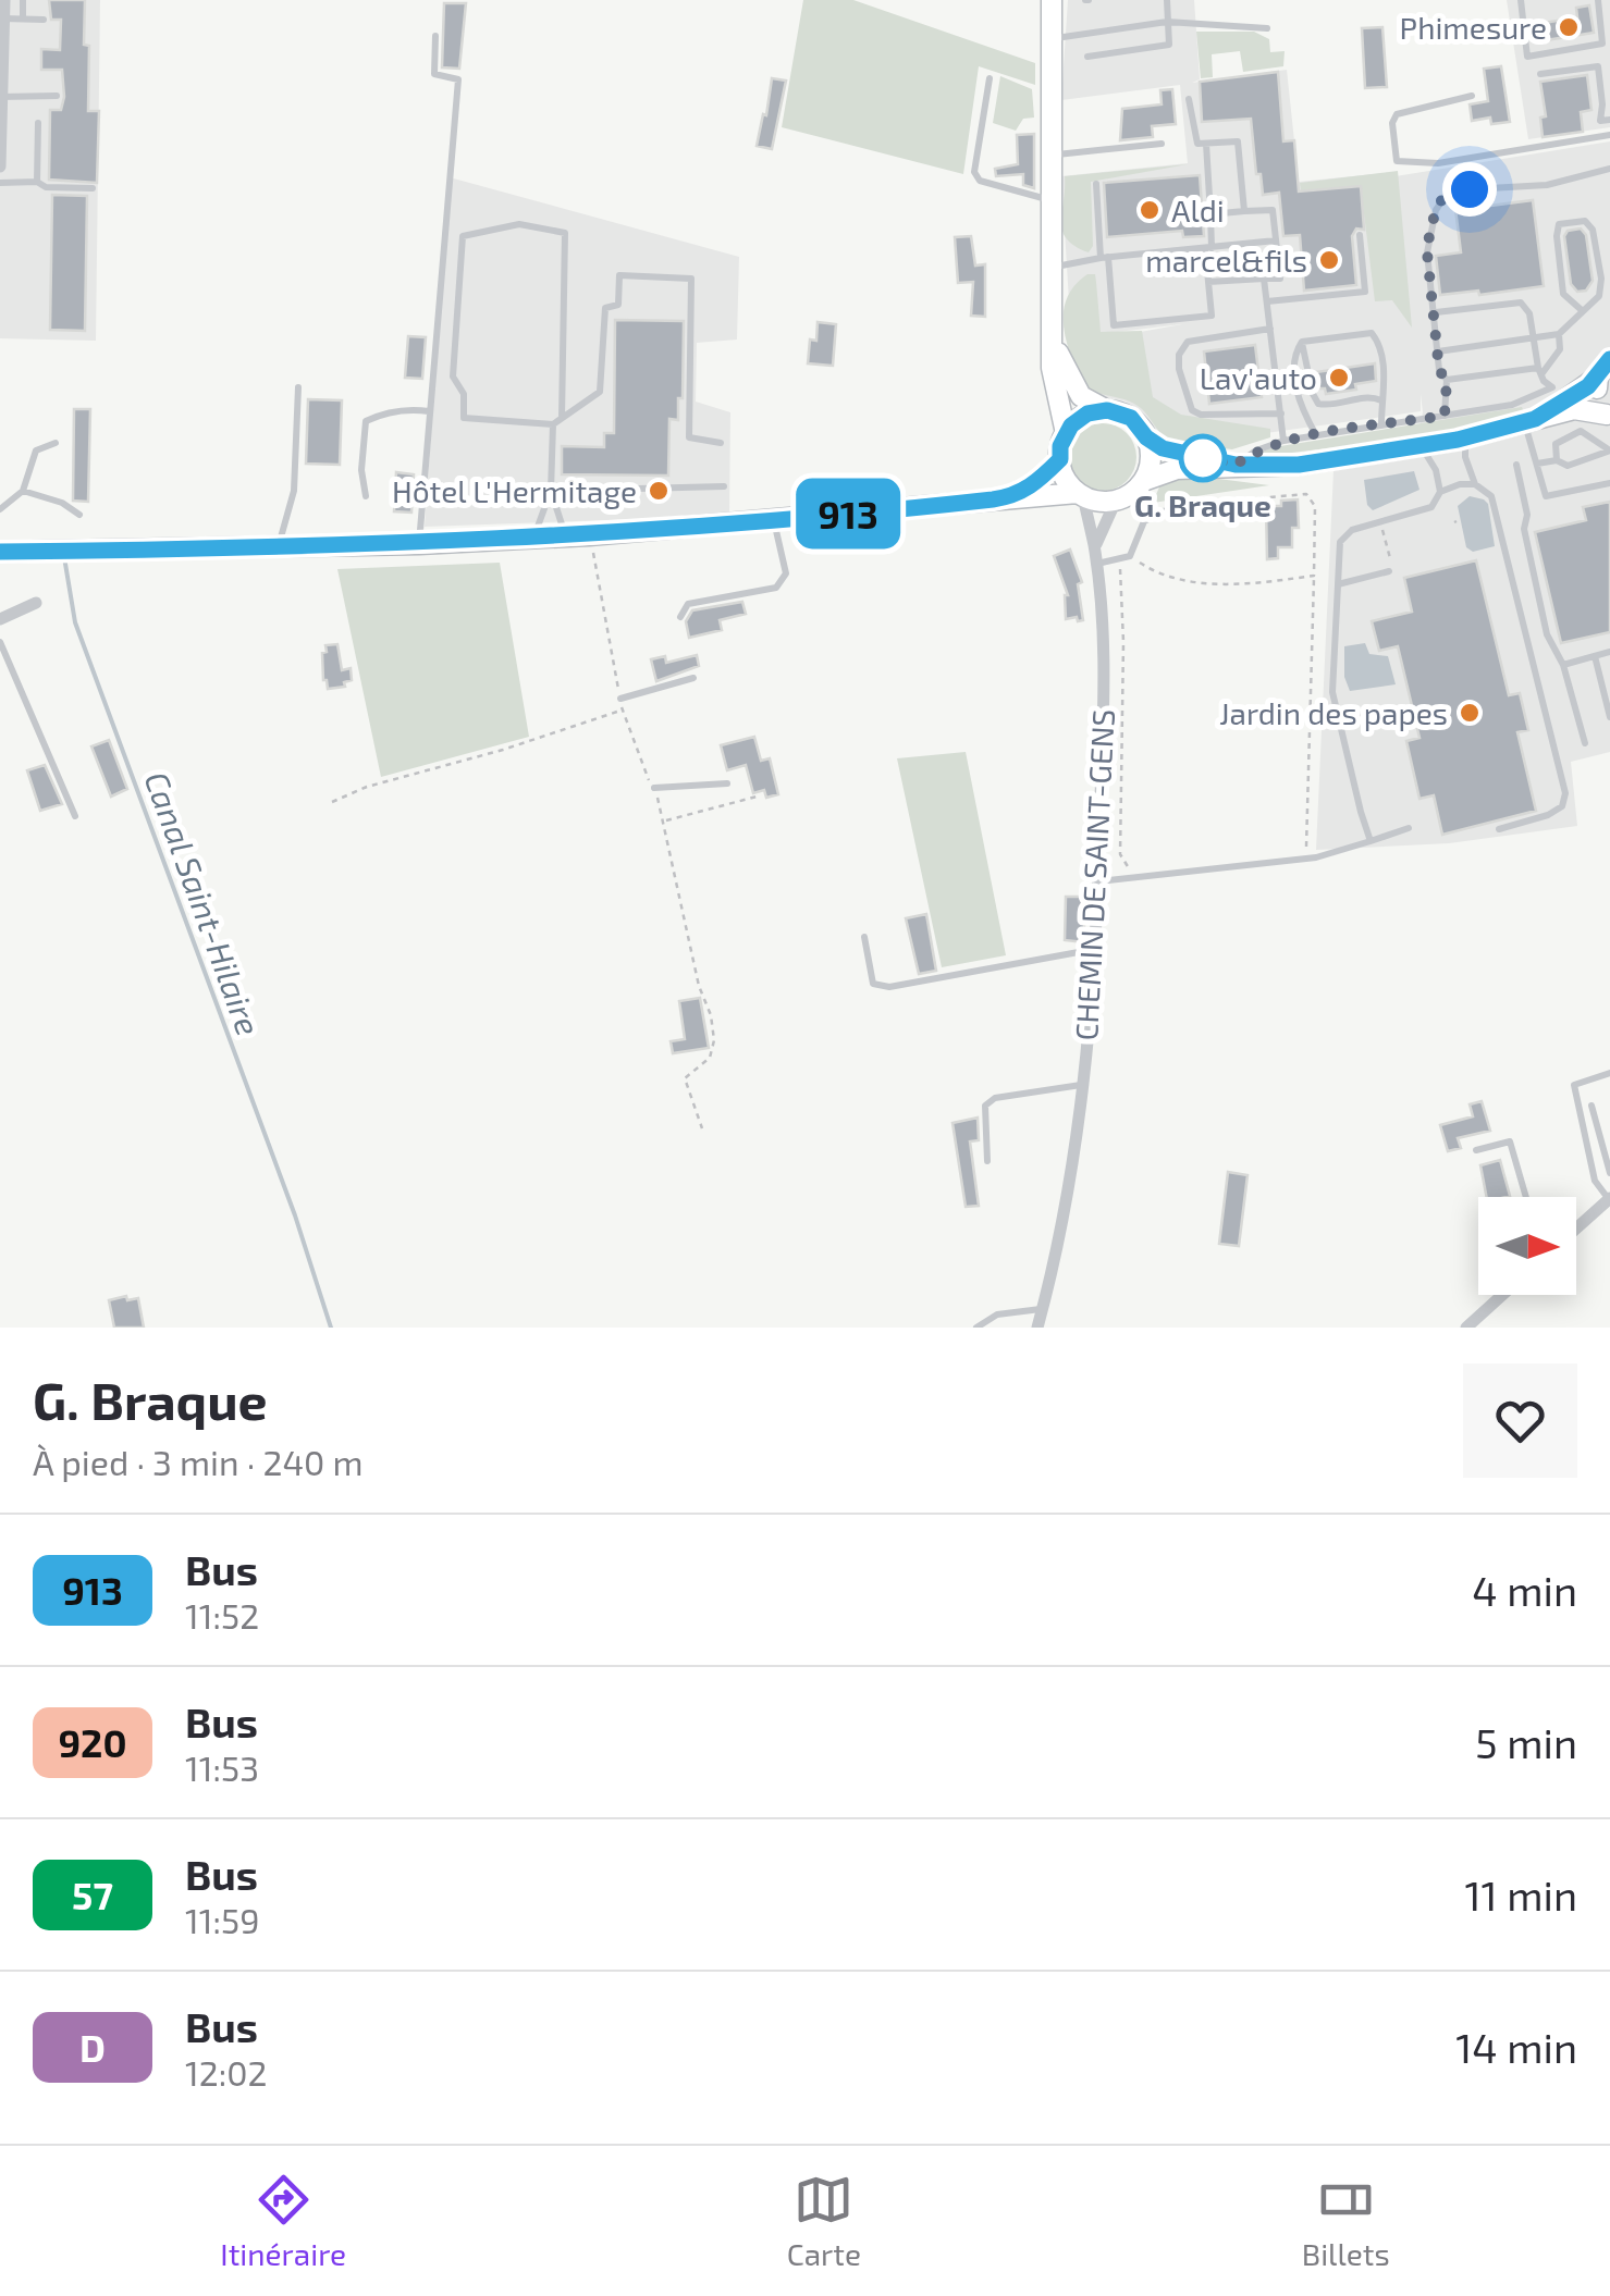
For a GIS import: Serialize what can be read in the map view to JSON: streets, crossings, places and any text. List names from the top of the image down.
{
  "streets": {
    "street": ["CHEMIN DE SAINT-GENS"]
  },
  "water": ["Canal Saint-Hilaire"],
  "places": [
    "Phimesure",
    "Aldi",
    "marcel&fils",
    "Lav'auto",
    "G. Braque",
    "Hôtel L'Hermitage",
    "Jardin des papes"
  ],
  "lines": ["bus line 913"],
  "north": "right",
  "page": {
    "on_map": "913",
    "heading": ["G. Braque", "À pied · 3 min · 240 m"],
    "list": [
      {
        "mark": "913",
        "name": "Bus",
        "note": "11:52",
        "value": "4 min"
      },
      {
        "mark": "920",
        "name": "Bus",
        "note": "11:53",
        "value": "5 min"
      },
      {
        "mark": "57",
        "name": "Bus",
        "note": "11:59",
        "value": "11 min"
      },
      {
        "mark": "D",
        "name": "Bus",
        "note": "12:02",
        "value": "14 min"
      }
    ],
    "tabs": ["Itinéraire", "Carte", "Billets"]
  }
}
